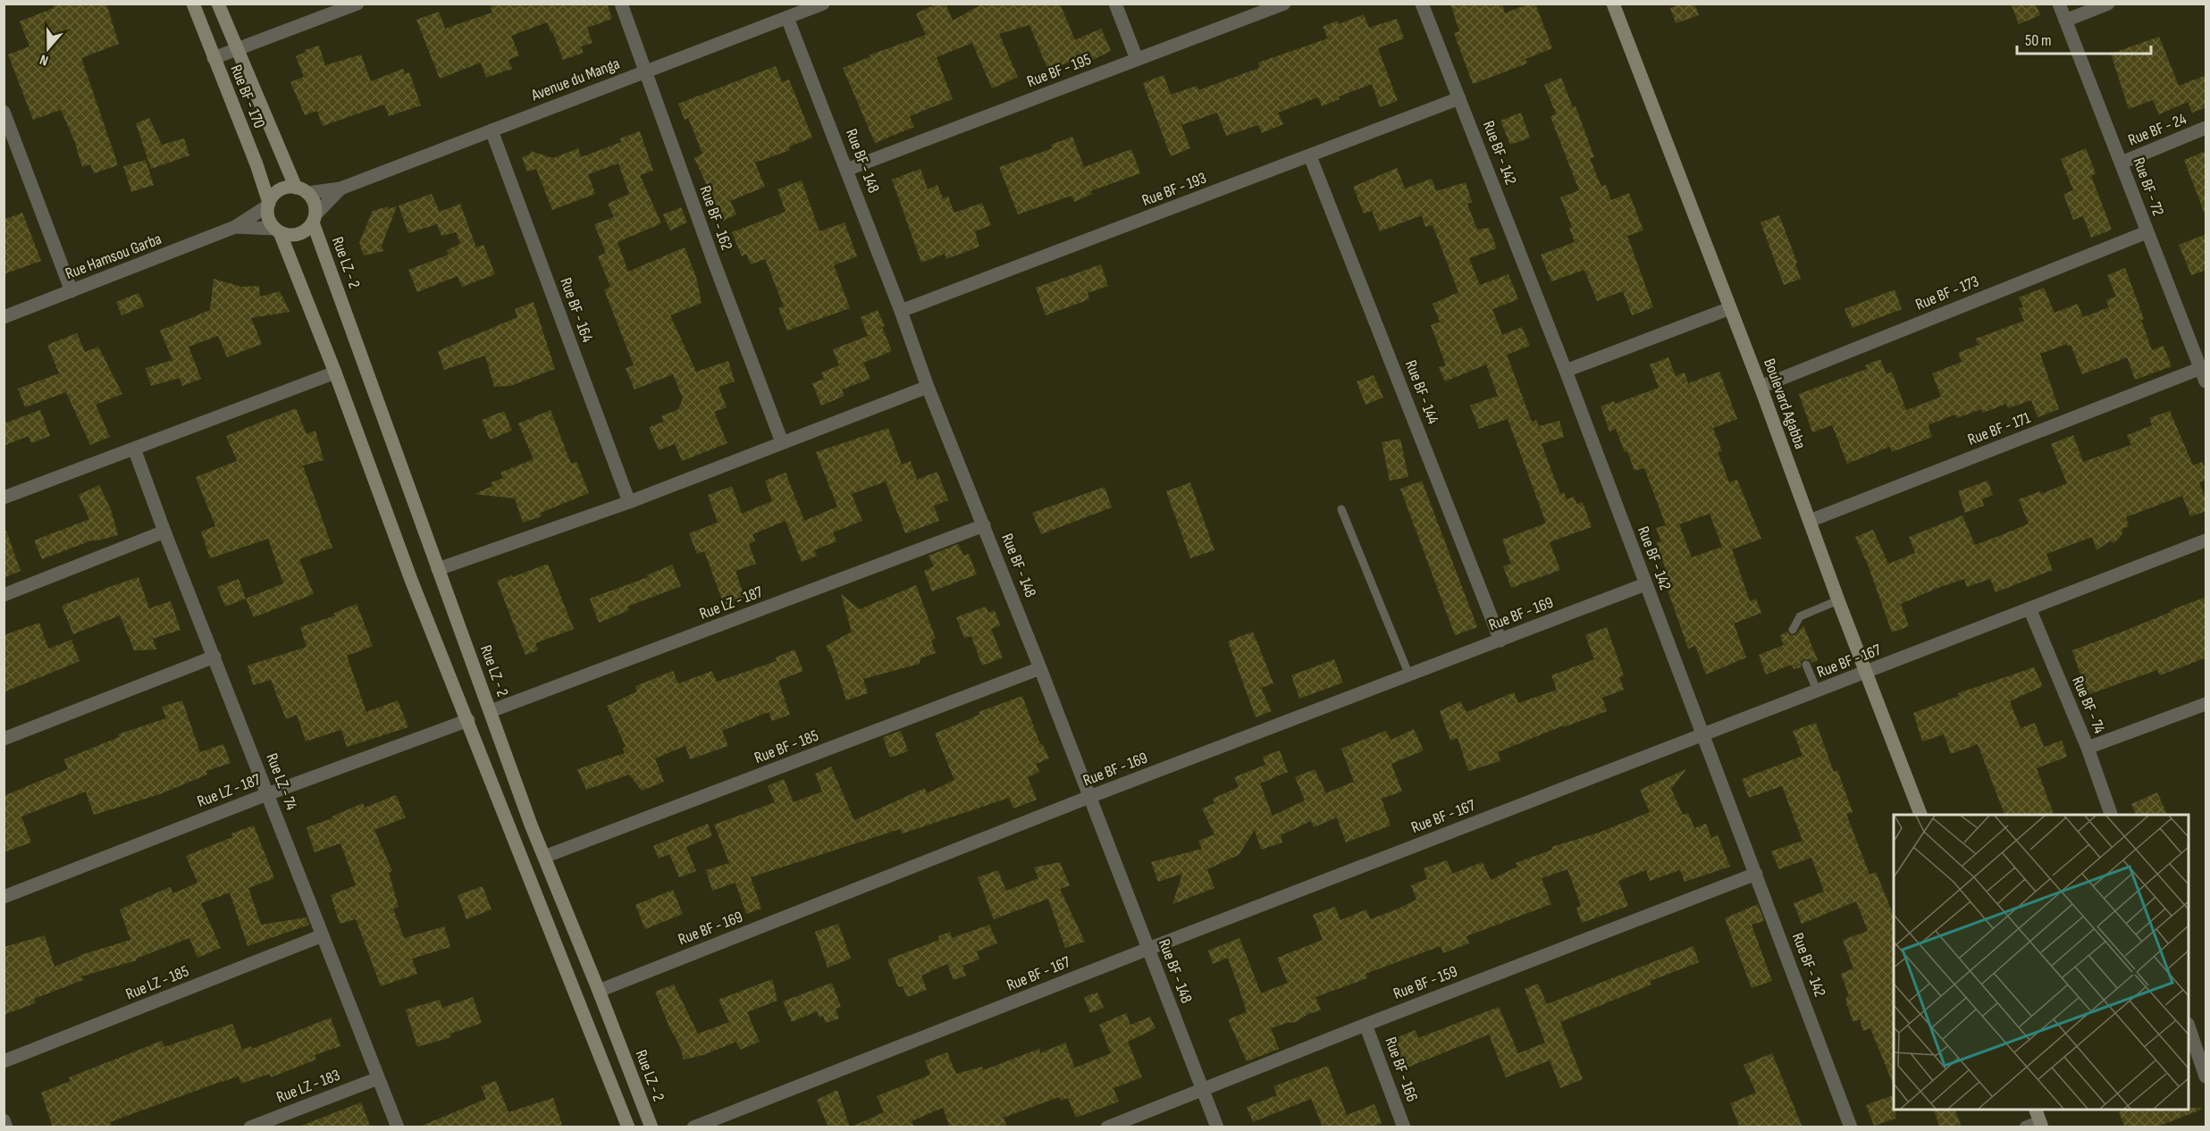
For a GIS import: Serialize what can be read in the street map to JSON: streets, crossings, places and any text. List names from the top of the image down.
{
  "streets": {
    "main road": ["Rue BF - 170", "Rue LZ - 2", "Boulevard Agabba"],
    "street": [
      "Rue BF - 195",
      "Avenue du Manga",
      "Rue BF - 24",
      "Rue BF - 142",
      "Rue BF - 148",
      "Rue BF - 72",
      "Rue BF - 193",
      "Rue BF - 162",
      "Rue Hamsou Garba",
      "Rue BF - 173",
      "Rue BF - 164",
      "Rue BF - 144",
      "Rue BF - 171",
      "Rue LZ - 187",
      "Rue BF - 169",
      "Rue BF - 167",
      "Rue BF - 74",
      "Rue BF - 185",
      "Rue LZ - 74",
      "Rue LZ - 185",
      "Rue BF - 159",
      "Rue BF - 166",
      "Rue LZ - 183"
    ]
  },
  "crossings": [
    ["Rue BF - 195", "Rue BF - 148"],
    ["Avenue du Manga", "Rue BF - 148"],
    ["Avenue du Manga", "Rue BF - 162"],
    ["Avenue du Manga", "Rue BF - 164"],
    ["Rue BF - 170", "Rue LZ - 2"],
    ["Rue BF - 24", "Rue BF - 72"],
    ["Rue BF - 142", "Rue BF - 193"],
    ["Rue BF - 142", "Rue BF - 169"],
    ["Rue BF - 142", "Rue BF - 167"],
    ["Rue BF - 142", "Rue BF - 159"],
    ["Rue BF - 148", "Rue BF - 193"],
    ["Rue BF - 148", "Rue LZ - 187"],
    ["Rue BF - 148", "Rue BF - 169"],
    ["Rue BF - 148", "Rue BF - 167"],
    ["Rue BF - 148", "Rue BF - 185"],
    ["Rue BF - 148", "Rue BF - 159"],
    ["Rue BF - 72", "Rue BF - 173"],
    ["Rue BF - 72", "Rue BF - 171"],
    ["Rue BF - 193", "Rue BF - 144"],
    ["Rue LZ - 2", "Rue LZ - 187"],
    ["Rue LZ - 2", "Rue BF - 169"],
    ["Rue LZ - 2", "Rue BF - 185"],
    ["Rue BF - 173", "Boulevard Agabba"],
    ["Rue BF - 144", "Rue BF - 169"],
    ["Boulevard Agabba", "Rue BF - 171"],
    ["Boulevard Agabba", "Rue BF - 167"],
    ["Rue LZ - 187", "Rue LZ - 74"],
    ["Rue BF - 167", "Rue BF - 74"],
    ["Rue LZ - 74", "Rue LZ - 185"],
    ["Rue LZ - 74", "Rue LZ - 183"],
    ["Rue BF - 159", "Rue BF - 166"]
  ],
  "scale_bar": "50 m",
  "north": "bottom"
}
